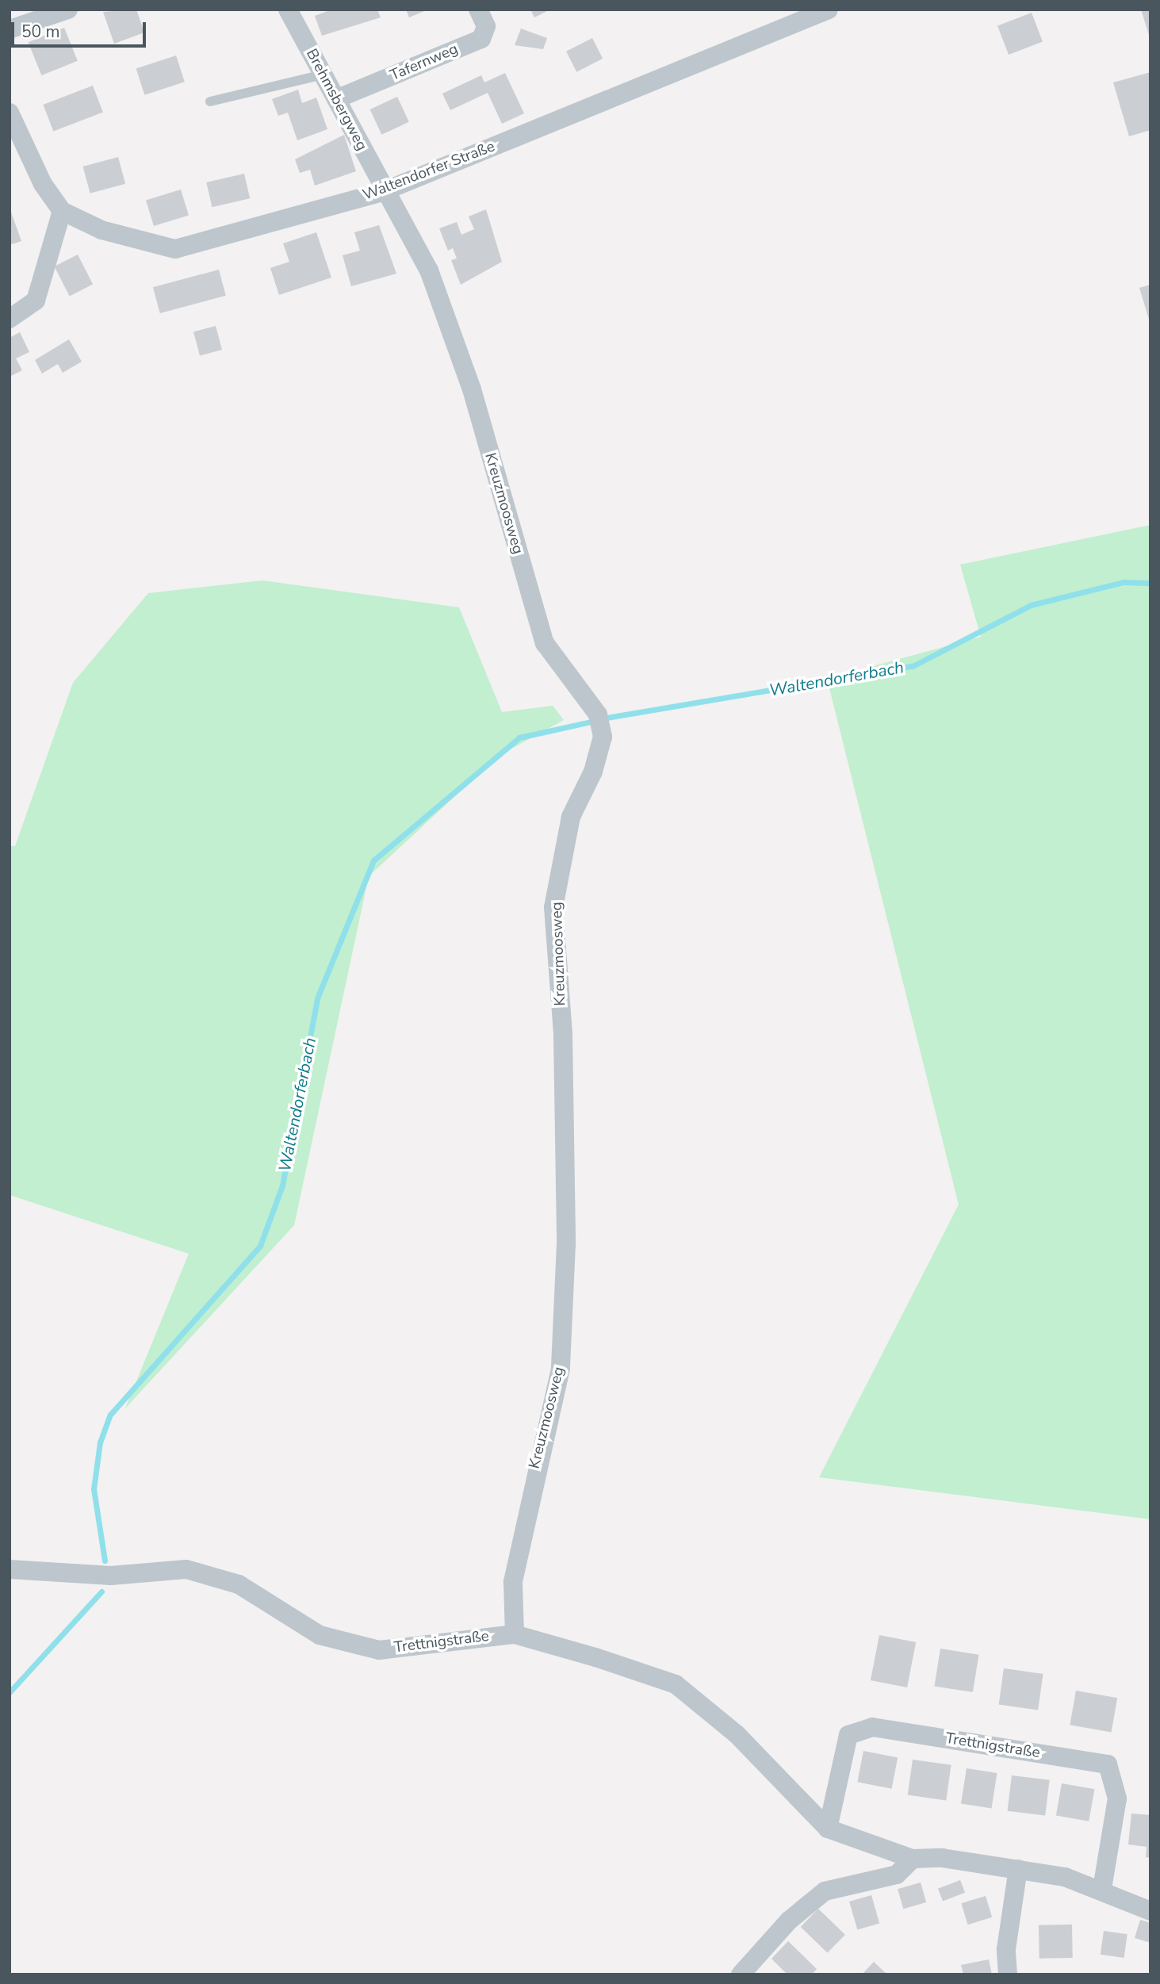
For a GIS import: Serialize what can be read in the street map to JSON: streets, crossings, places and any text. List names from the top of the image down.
{
  "streets": {
    "street": [
      "Tafernweg",
      "Brehmsbergweg",
      "Waltendorfer Straße",
      "Kreuzmoosweg",
      "Trettnigstraße"
    ]
  },
  "crossings": [
    ["Tafernweg", "Brehmsbergweg"],
    ["Brehmsbergweg", "Waltendorfer Straße"],
    ["Brehmsbergweg", "Kreuzmoosweg"],
    ["Waltendorfer Straße", "Kreuzmoosweg"],
    ["Kreuzmoosweg", "Trettnigstraße"]
  ],
  "water": ["Waltendorferbach"],
  "scale_bar": "50 m"
}
